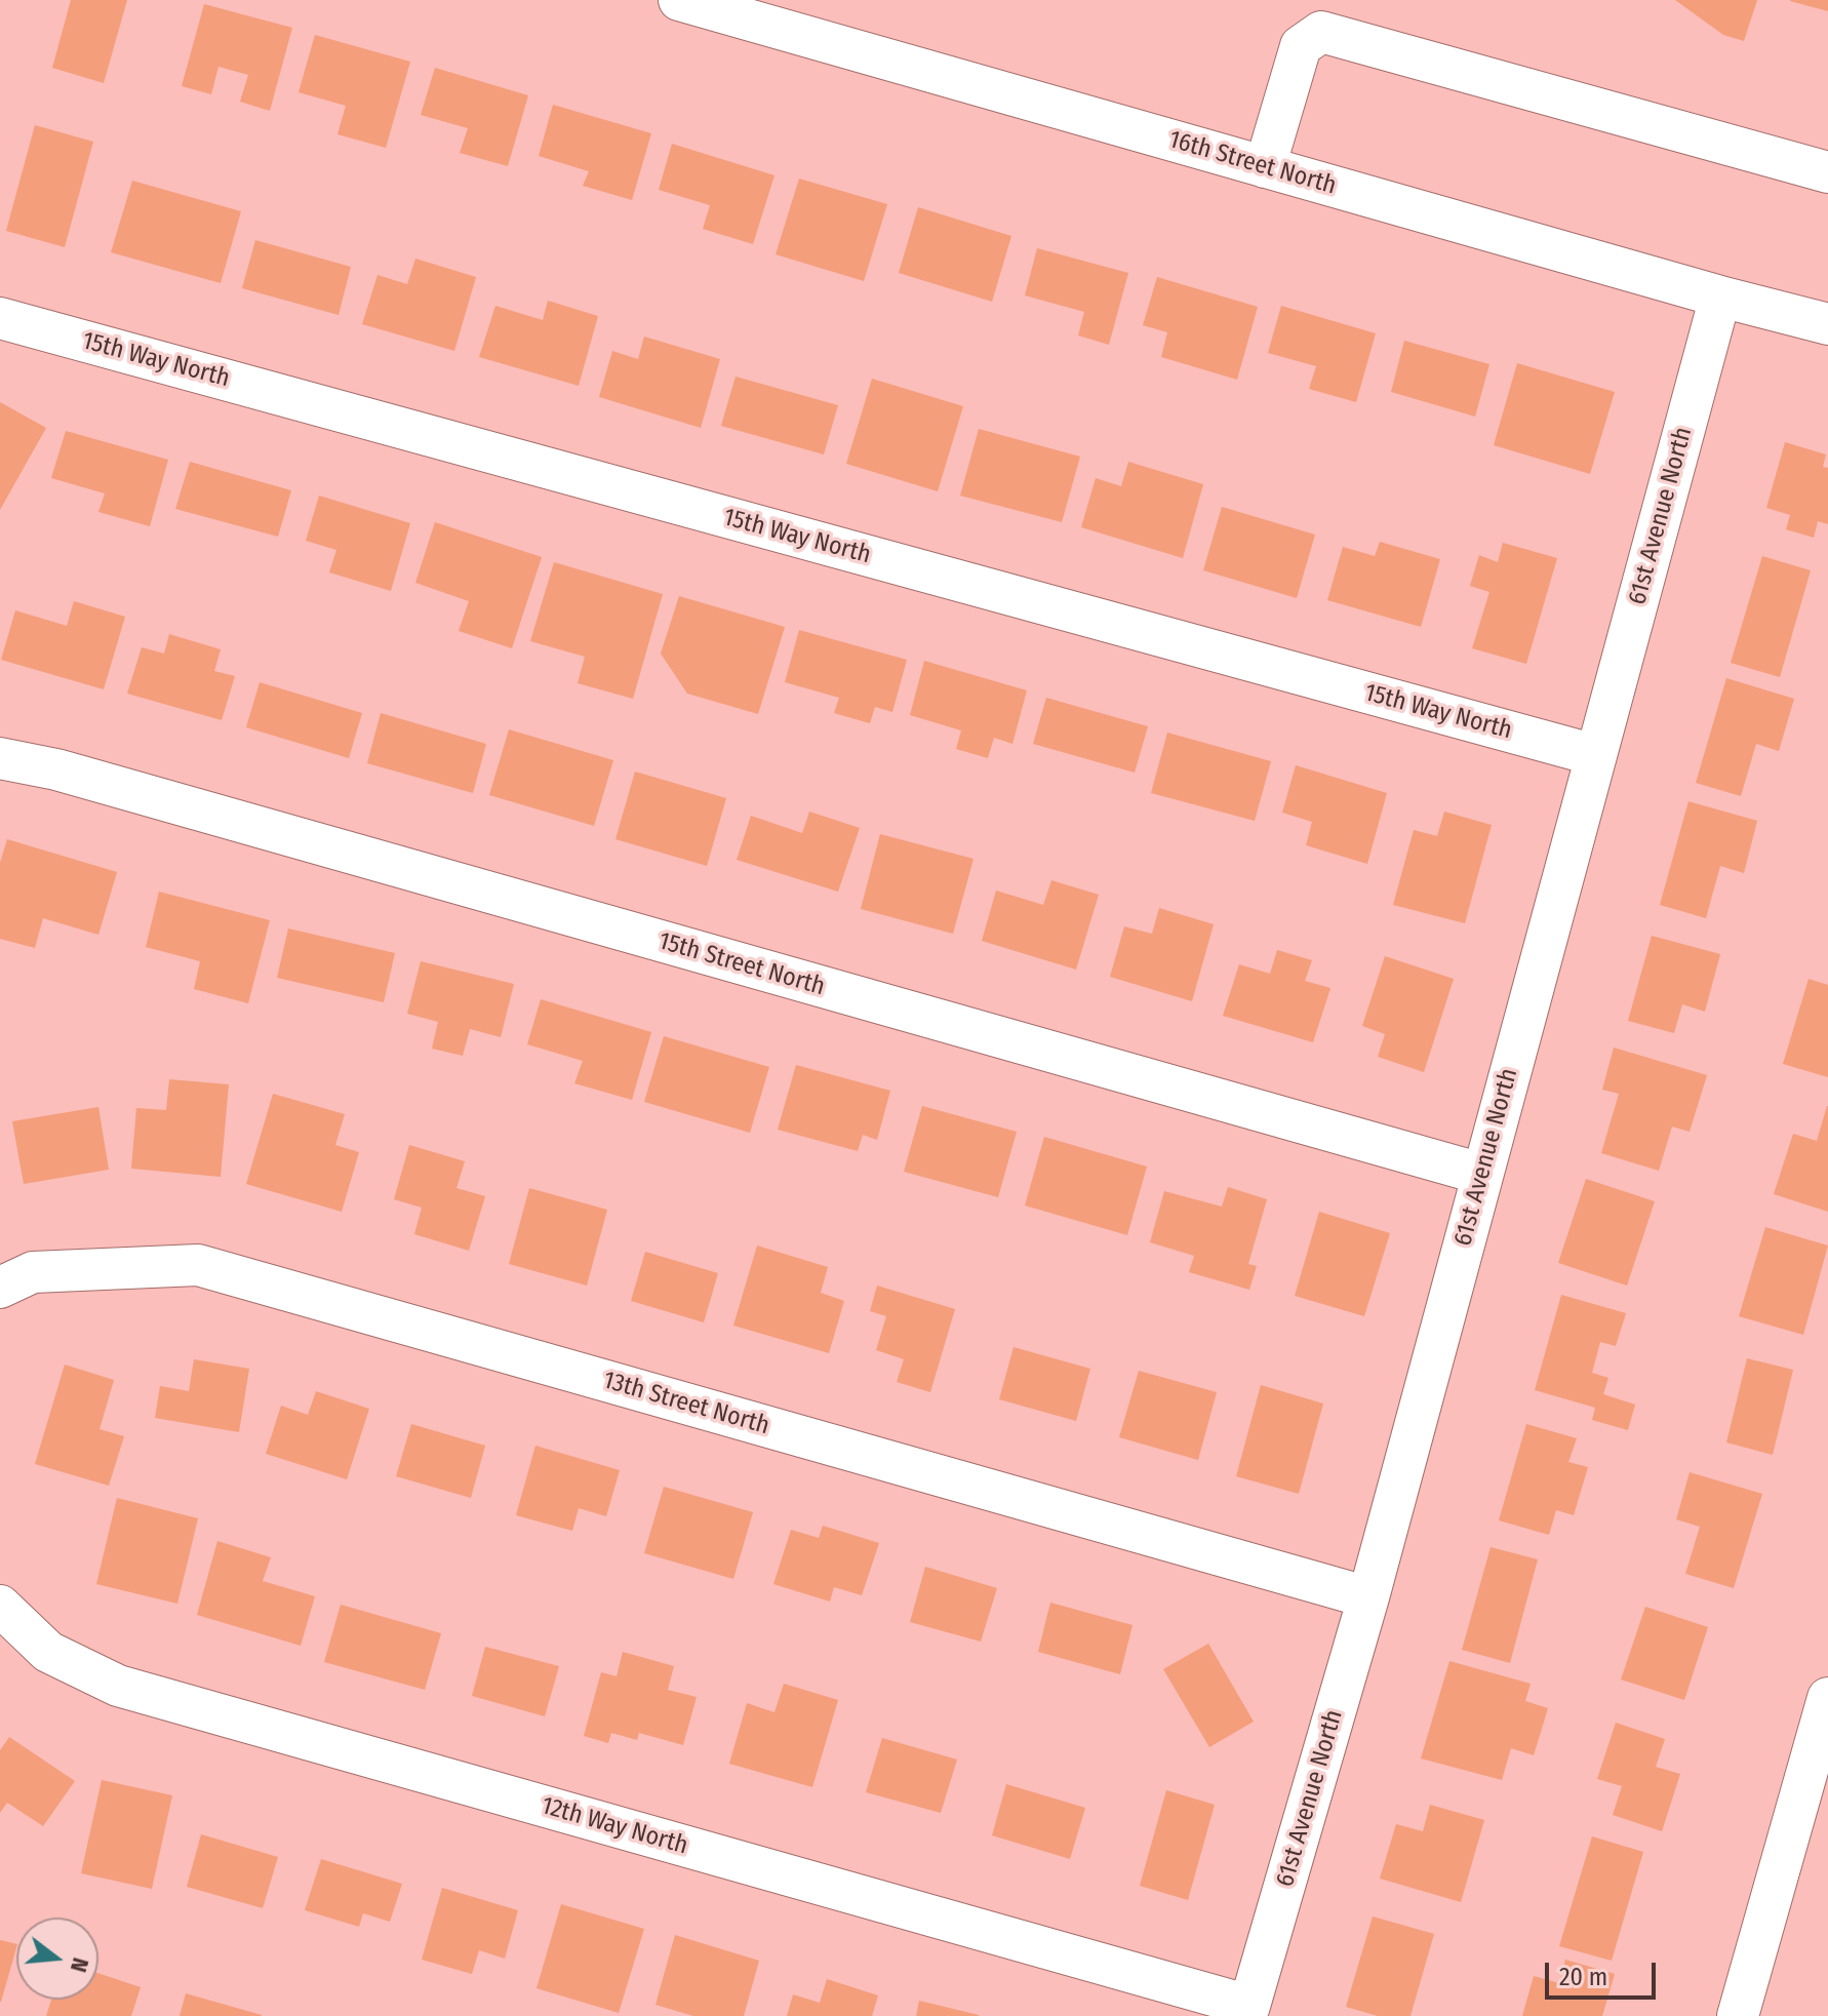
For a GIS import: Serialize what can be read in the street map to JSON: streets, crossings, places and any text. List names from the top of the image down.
{
  "streets": {
    "street": [
      "16th Street North",
      "15th Way North",
      "61st Avenue North",
      "15th Street North",
      "13th Street North",
      "12th Way North"
    ]
  },
  "crossings": [
    ["16th Street North", "61st Avenue North"],
    ["15th Way North", "61st Avenue North"],
    ["61st Avenue North", "15th Street North"],
    ["61st Avenue North", "13th Street North"],
    ["61st Avenue North", "12th Way North"]
  ],
  "scale_bar": "20 m",
  "north": "right"
}
